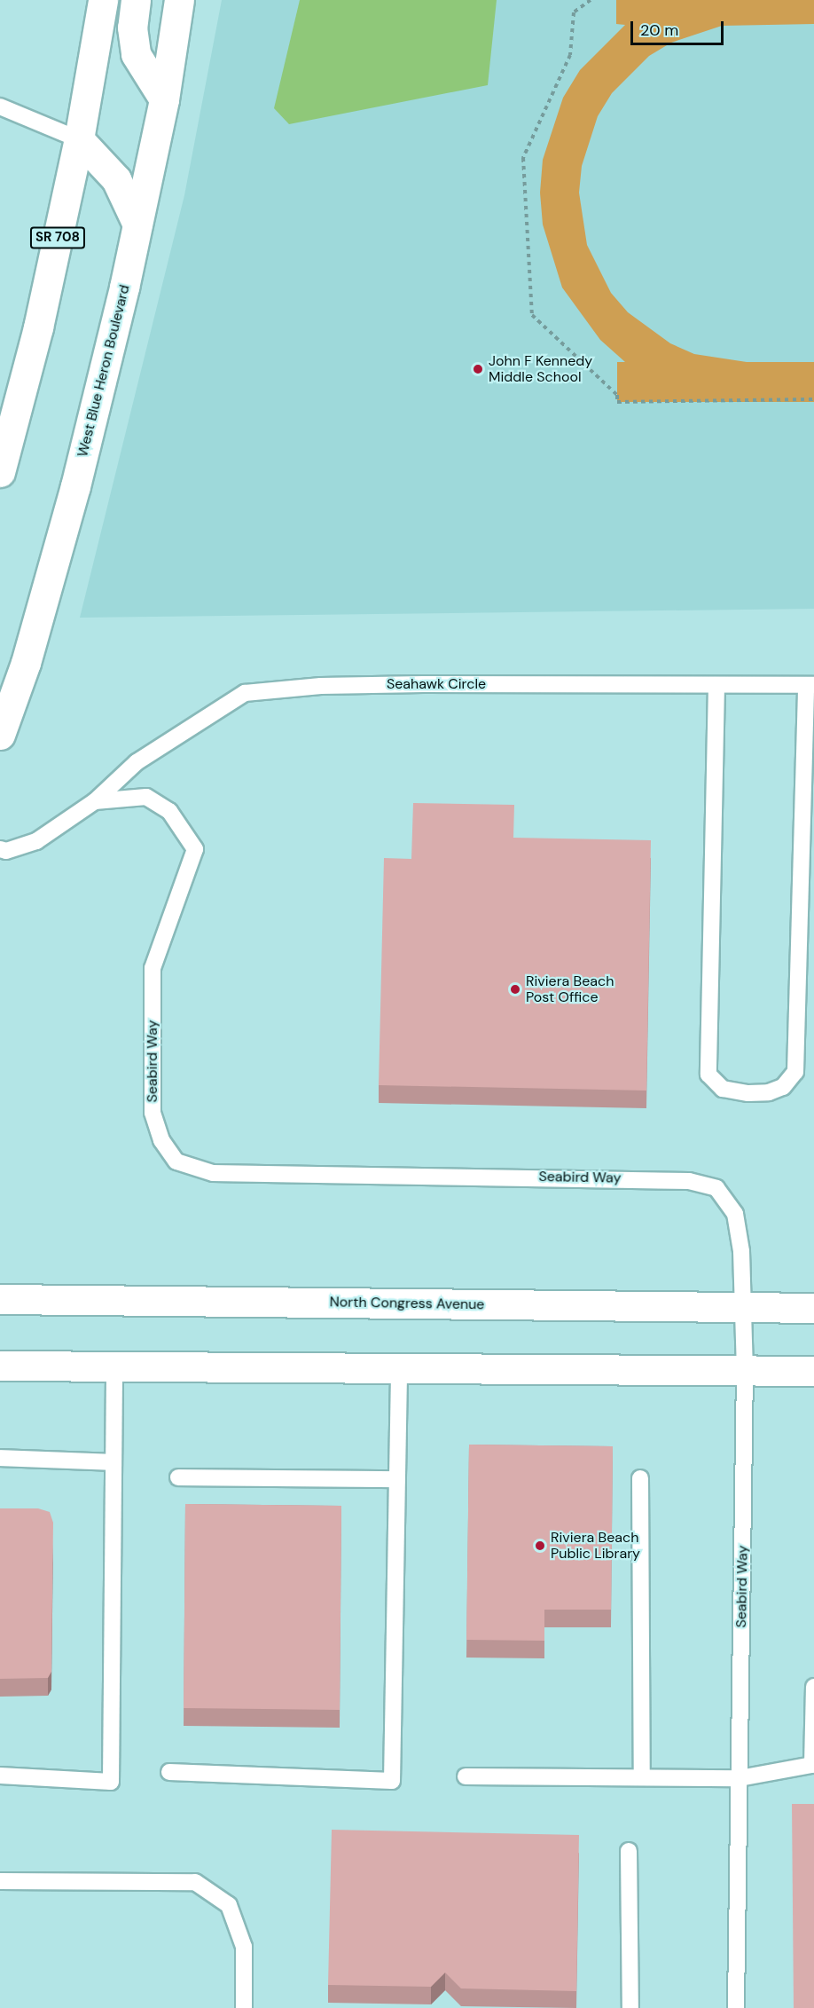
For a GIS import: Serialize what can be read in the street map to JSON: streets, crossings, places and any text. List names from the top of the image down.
{
  "streets": {
    "street": ["SR 708", "West Blue Heron Boulevard", "North Congress Avenue"],
    "lane": ["Seahawk Circle", "Seabird Way"]
  },
  "crossings": [
    ["Seahawk Circle", "Seabird Way"],
    ["Seabird Way", "North Congress Avenue"]
  ],
  "places": ["John F Kennedy Middle School", "Riviera Beach Post Office", "Riviera Beach Public Library"],
  "scale_bar": "20 m"
}
